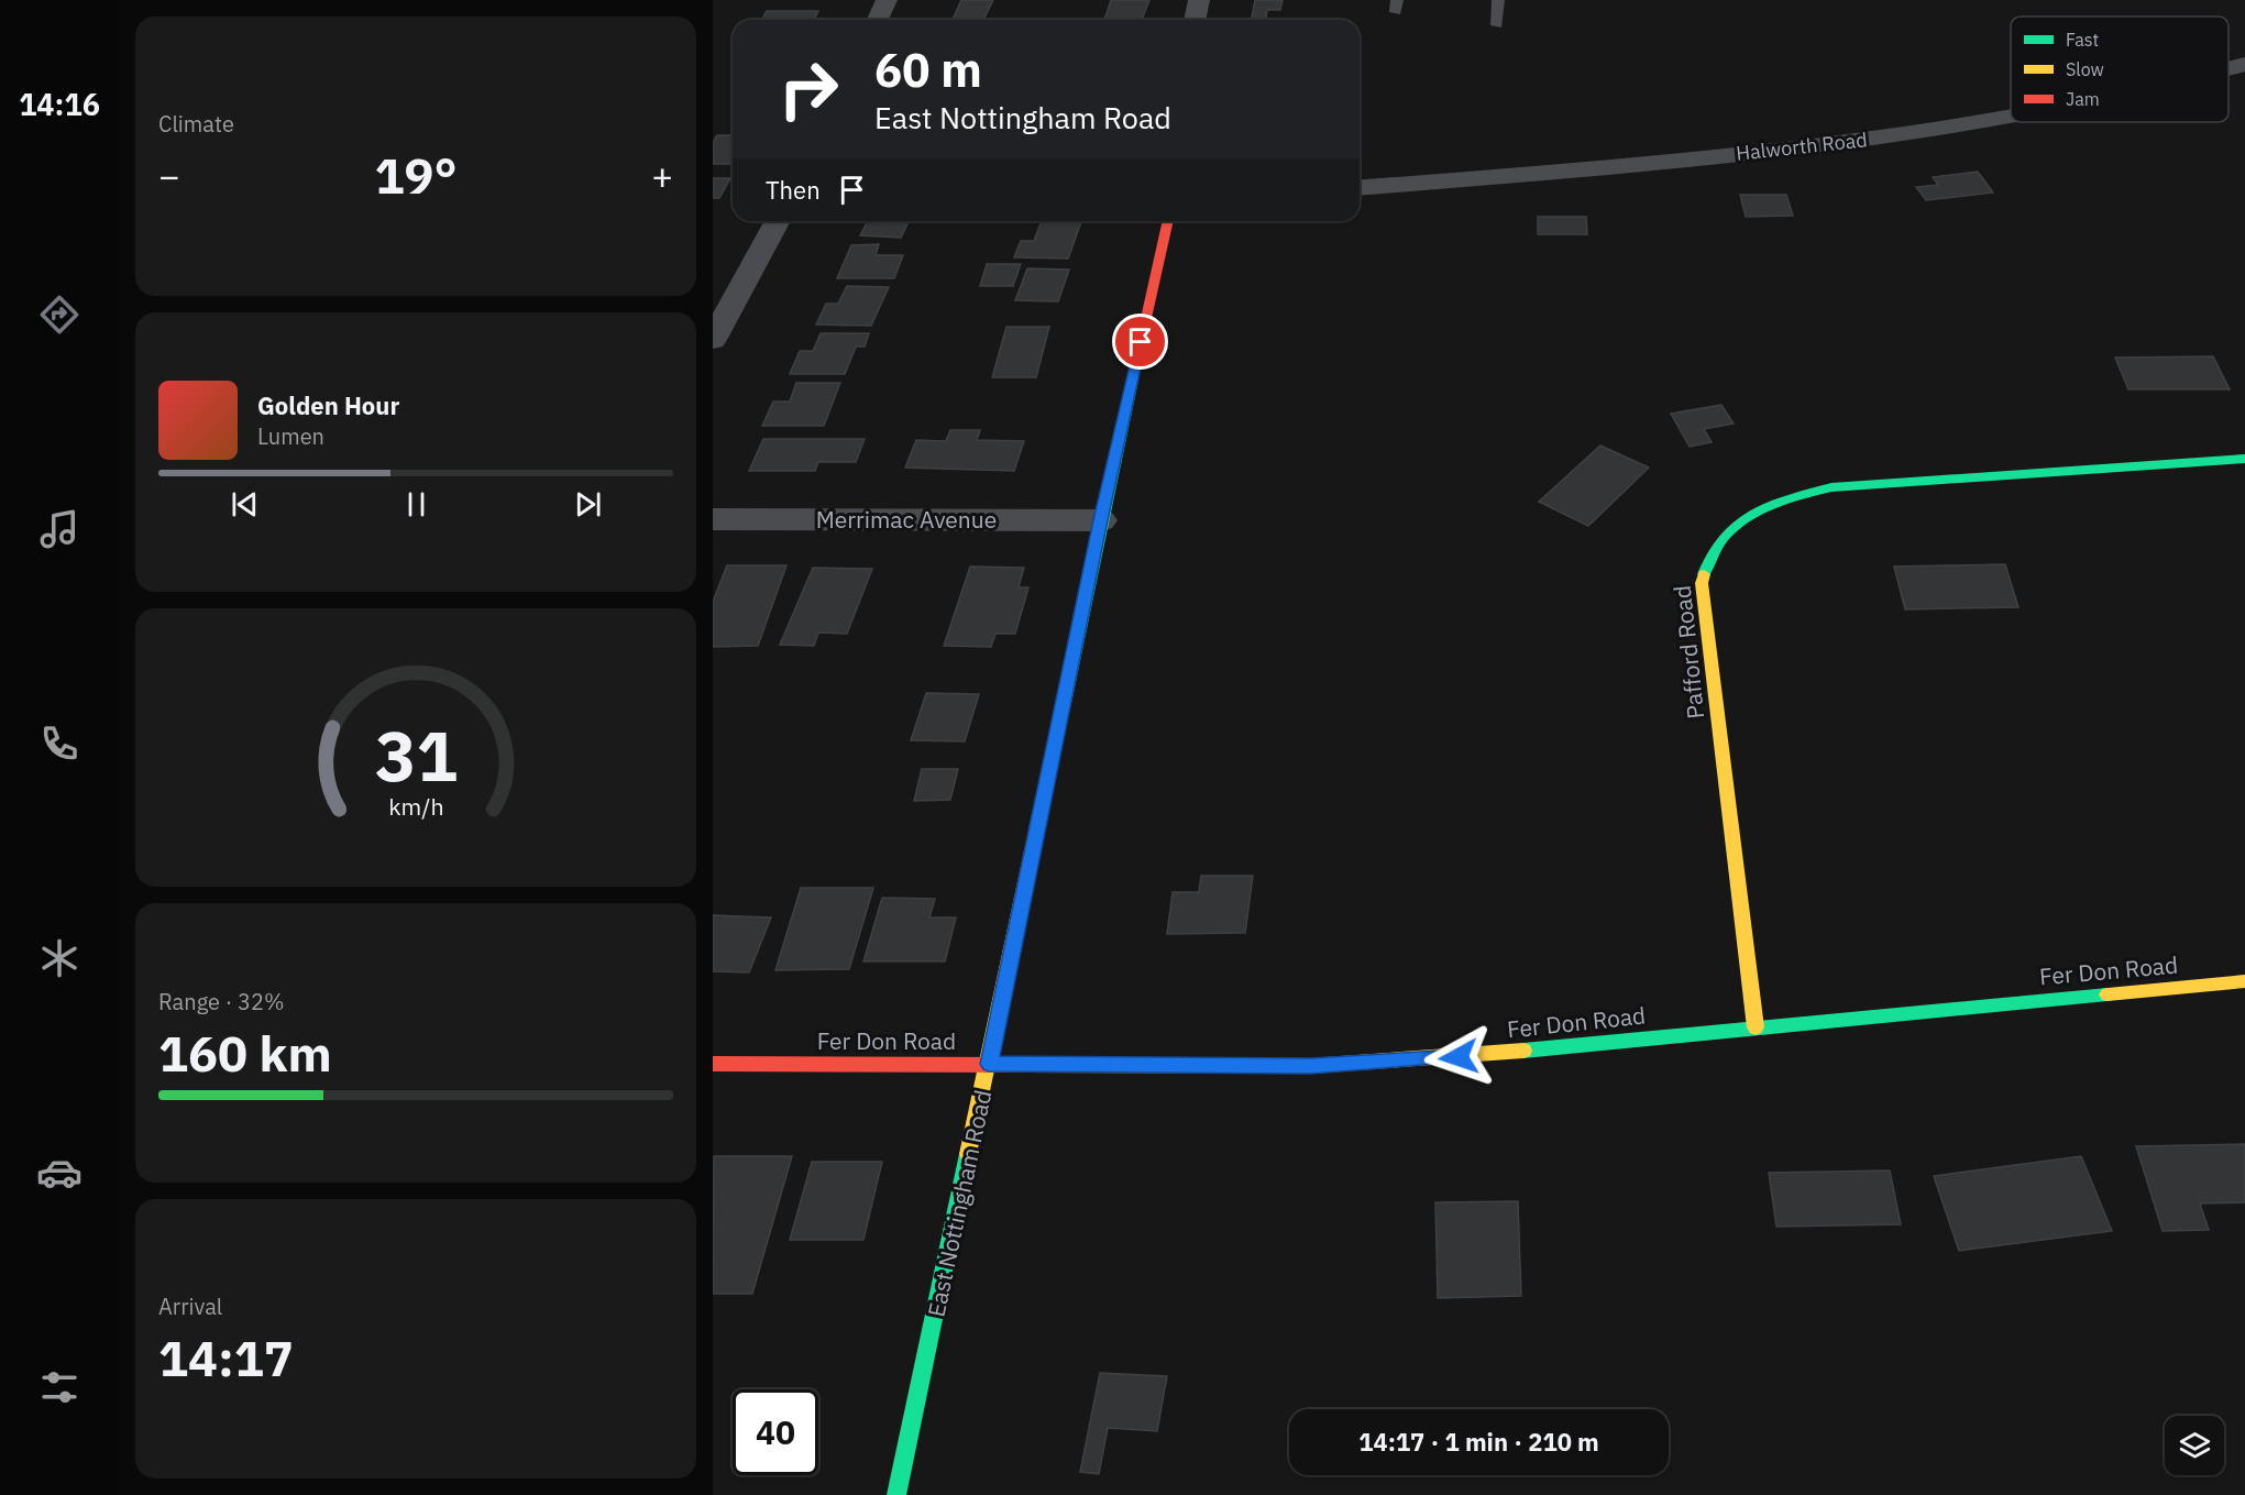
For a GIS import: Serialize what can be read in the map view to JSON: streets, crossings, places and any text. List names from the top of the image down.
{
  "streets": {
    "street": [
      "Halworth Road",
      "Merrimac Avenue",
      "Pafford Road",
      "Fer Don Road",
      "East Nottingham Road"
    ]
  },
  "crossings": [
    ["Merrimac Avenue", "East Nottingham Road"],
    ["Pafford Road", "Fer Don Road"],
    ["Fer Don Road", "East Nottingham Road"]
  ],
  "legend": ["Fast", "Slow", "Jam"],
  "page": {
    "tabs": "14:16",
    "tile": [
      "Climate",
      ["Range · 32%", "160 km"],
      ["Arrival", "14:17"]
    ],
    "turn": ["60 m", "East Nottingham Road"],
    "heat": ["−", "19°", "+"],
    "then": "Then",
    "song": ["Golden Hour", "Lumen"],
    "limit": "40",
    "trip": "14:17 · 1 min · 210 m",
    "gauge": ["31", "km/h"]
  }
}
